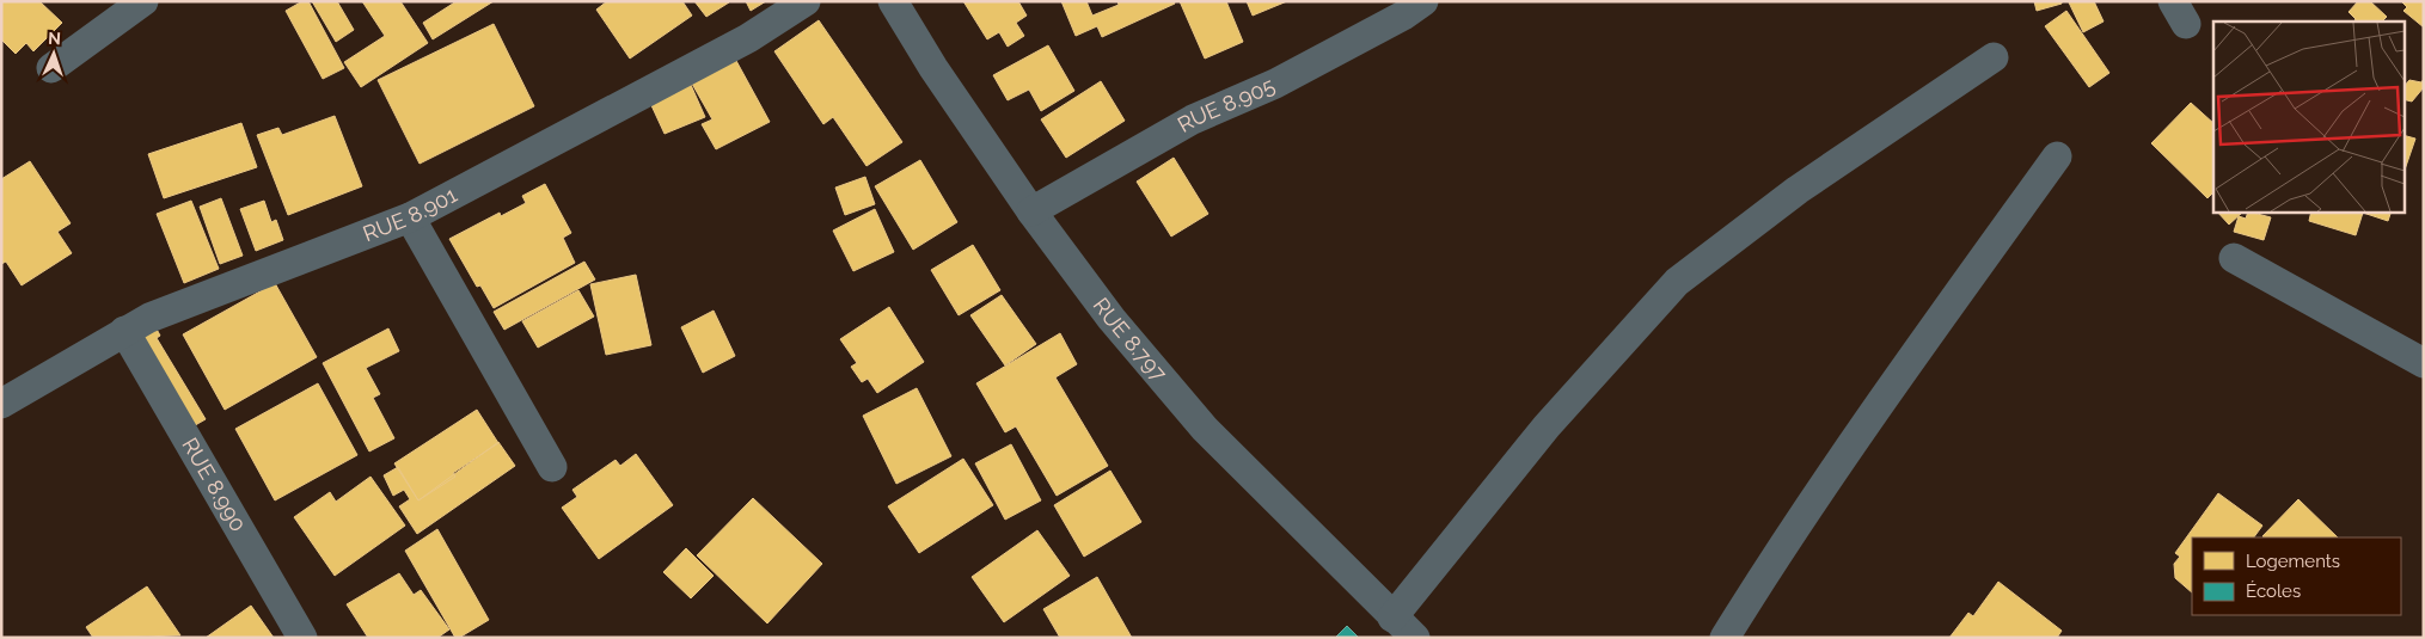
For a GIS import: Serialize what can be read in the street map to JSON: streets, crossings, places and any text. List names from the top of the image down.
{
  "streets": {
    "street": [
      "RUE 8.905",
      "RUE 8.901",
      "RUE 8.797",
      "RUE 8.990"
    ]
  },
  "crossings": [
    ["RUE 8.905", "RUE 8.797"],
    ["RUE 8.901", "RUE 8.990"]
  ],
  "legend": ["Logements", "Écoles"],
  "north": "top"
}
